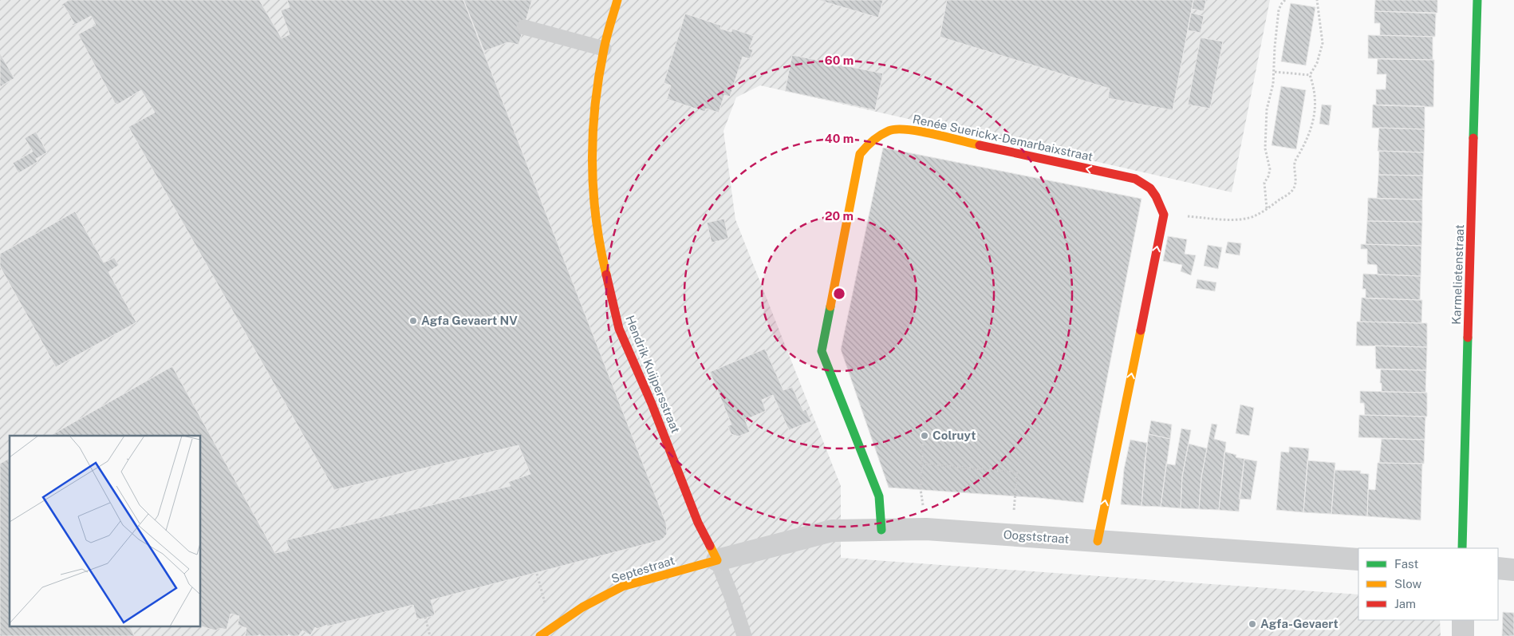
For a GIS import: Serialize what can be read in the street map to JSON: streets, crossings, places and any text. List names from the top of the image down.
{
  "streets": {
    "street": [
      "Renée Suerickx-Demarbaixstraat",
      "Karmelietenstraat",
      "Hendrik Kuijpersstraat",
      "Oogststraat",
      "Septestraat"
    ]
  },
  "crossings": [
    ["Renée Suerickx-Demarbaixstraat", "Oogststraat"],
    ["Hendrik Kuijpersstraat", "Oogststraat"],
    ["Hendrik Kuijpersstraat", "Septestraat"],
    ["Oogststraat", "Septestraat"]
  ],
  "places": ["Agfa Gevaert NV", "Colruyt", "Agfa-Gevaert"],
  "legend": ["Fast", "Slow", "Jam"],
  "rings": ["60 m", "40 m", "20 m"]
}
